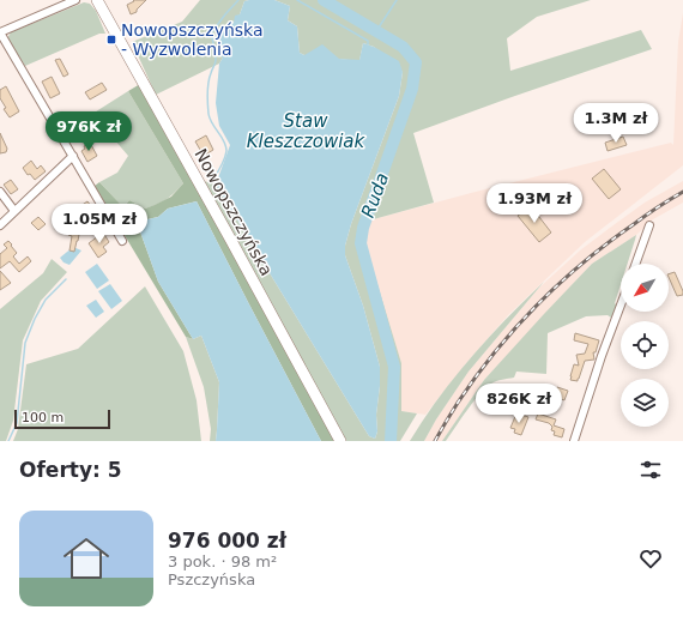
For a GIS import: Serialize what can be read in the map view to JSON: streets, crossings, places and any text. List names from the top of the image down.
{
  "streets": {
    "main road": ["Nowopszczyńska"]
  },
  "water": ["Staw Kleszczowiak", "Ruda"],
  "places": {
    "transit": ["Nowopszczyńska - Wyzwolenia"]
  },
  "scale_bar": "100 m",
  "north": "bottom left",
  "page": {
    "price": [
      "1.3M zł",
      "976K zł",
      "1.93M zł",
      "1.05M zł",
      "826K zł"
    ],
    "scale": "100 m",
    "heading": "Oferty: 5",
    "list": [
      {
        "name": "976 000 zł",
        "note": "3 pok. · 98 m² · Pszczyńska"
      }
    ]
  }
}
